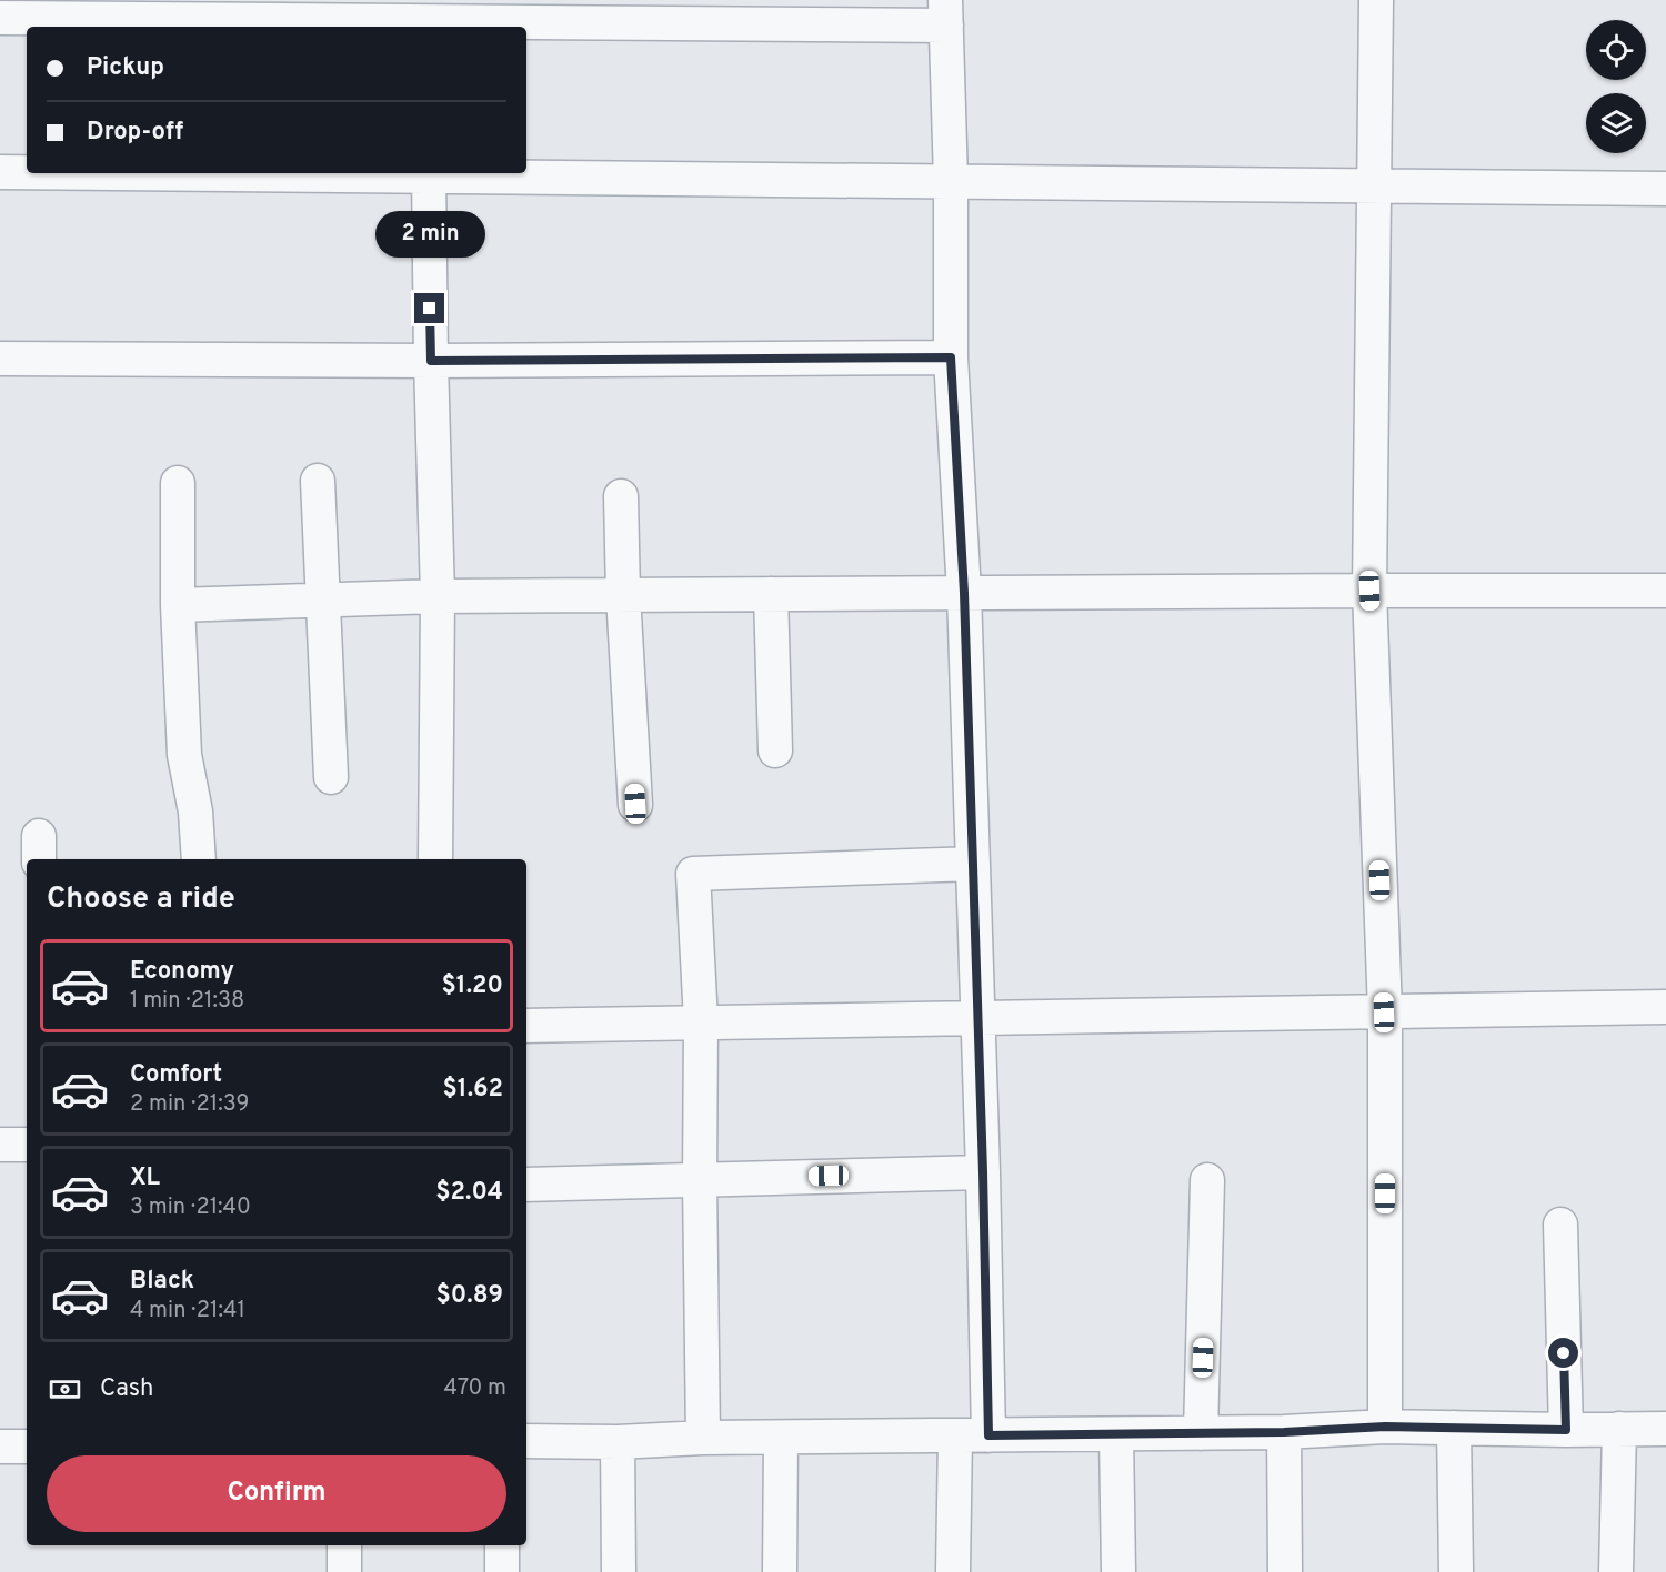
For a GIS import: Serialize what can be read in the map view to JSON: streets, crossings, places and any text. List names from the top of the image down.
{
  "page": {
    "banner": ["Pickup", "Drop-off"],
    "bubble": "2 min",
    "heading": "Choose a ride",
    "list": [
      {
        "name": "Economy",
        "note": "1 min · 21:38",
        "value": "$1.20"
      },
      {
        "name": "Comfort",
        "note": "2 min · 21:39",
        "value": "$1.62"
      },
      {
        "name": "XL",
        "note": "3 min · 21:40",
        "value": "$2.04"
      },
      {
        "name": "Black",
        "note": "4 min · 21:41",
        "value": "$0.89"
      }
    ],
    "pay": ["Cash", "470 m"],
    "buttons": "Confirm"
  }
}
